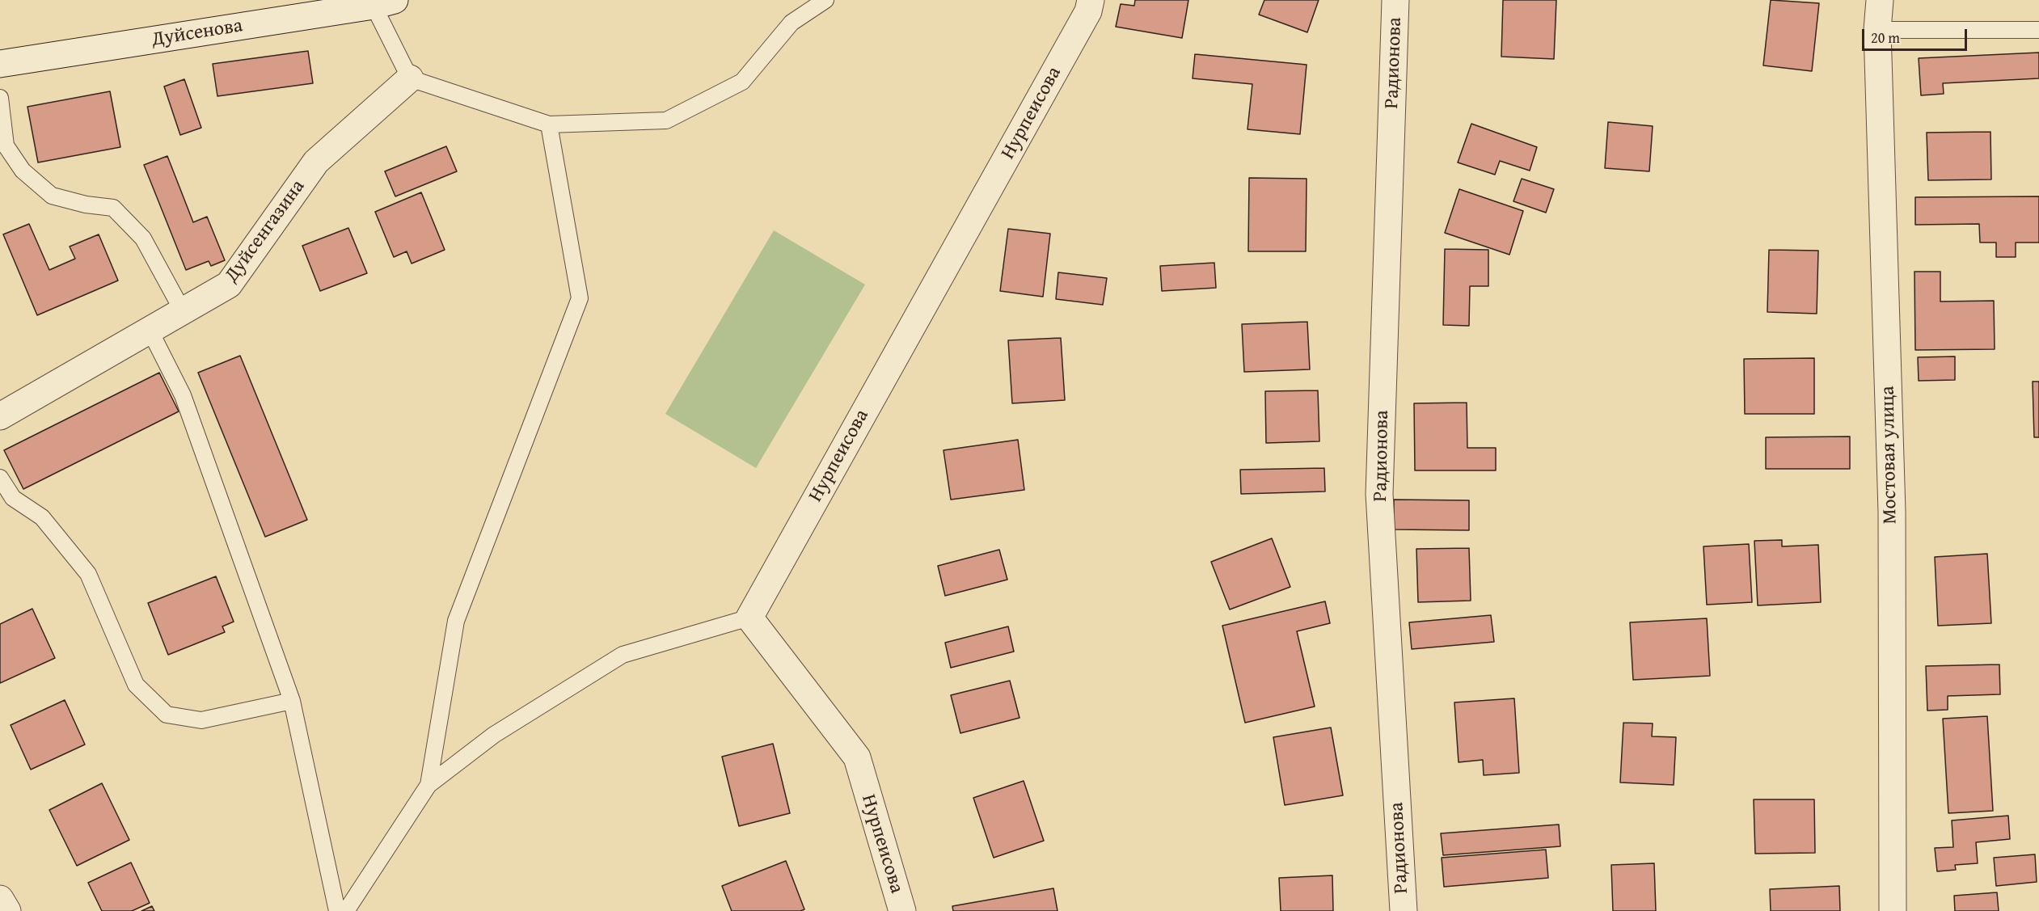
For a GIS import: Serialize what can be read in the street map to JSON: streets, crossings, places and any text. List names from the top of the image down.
{
  "streets": {
    "street": [
      "Дуйсенова",
      "Радионова",
      "Нурпеисова",
      "Дуйсенгазина",
      "Мостовая улица"
    ]
  },
  "scale_bar": "20 m"
}
